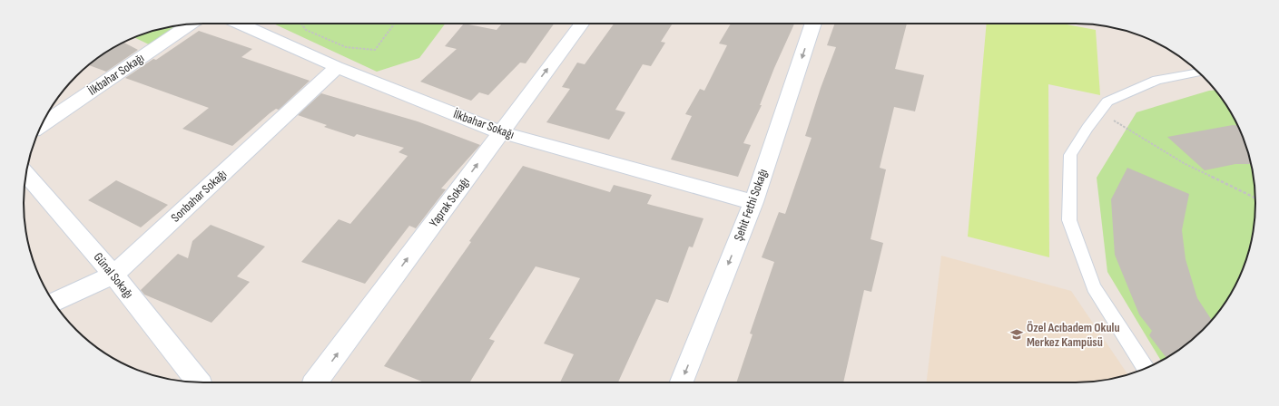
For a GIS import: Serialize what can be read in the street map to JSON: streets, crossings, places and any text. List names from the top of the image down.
{
  "streets": {
    "street": [
      "İlkbahar Sokağı",
      "Sonbahar Sokağı",
      "Yaprak Sokağı",
      "Şehit Fethi Sokağı",
      "Günal Sokağı"
    ]
  },
  "crossings": [
    ["İlkbahar Sokağı", "Sonbahar Sokağı"],
    ["İlkbahar Sokağı", "Yaprak Sokağı"],
    ["İlkbahar Sokağı", "Şehit Fethi Sokağı"],
    ["Sonbahar Sokağı", "Günal Sokağı"]
  ],
  "one_way": ["Yaprak Sokağı", "Şehit Fethi Sokağı"],
  "places": {
    "school or university": ["Özel Acıbadem Okulu Merkez Kampüsü"]
  }
}
